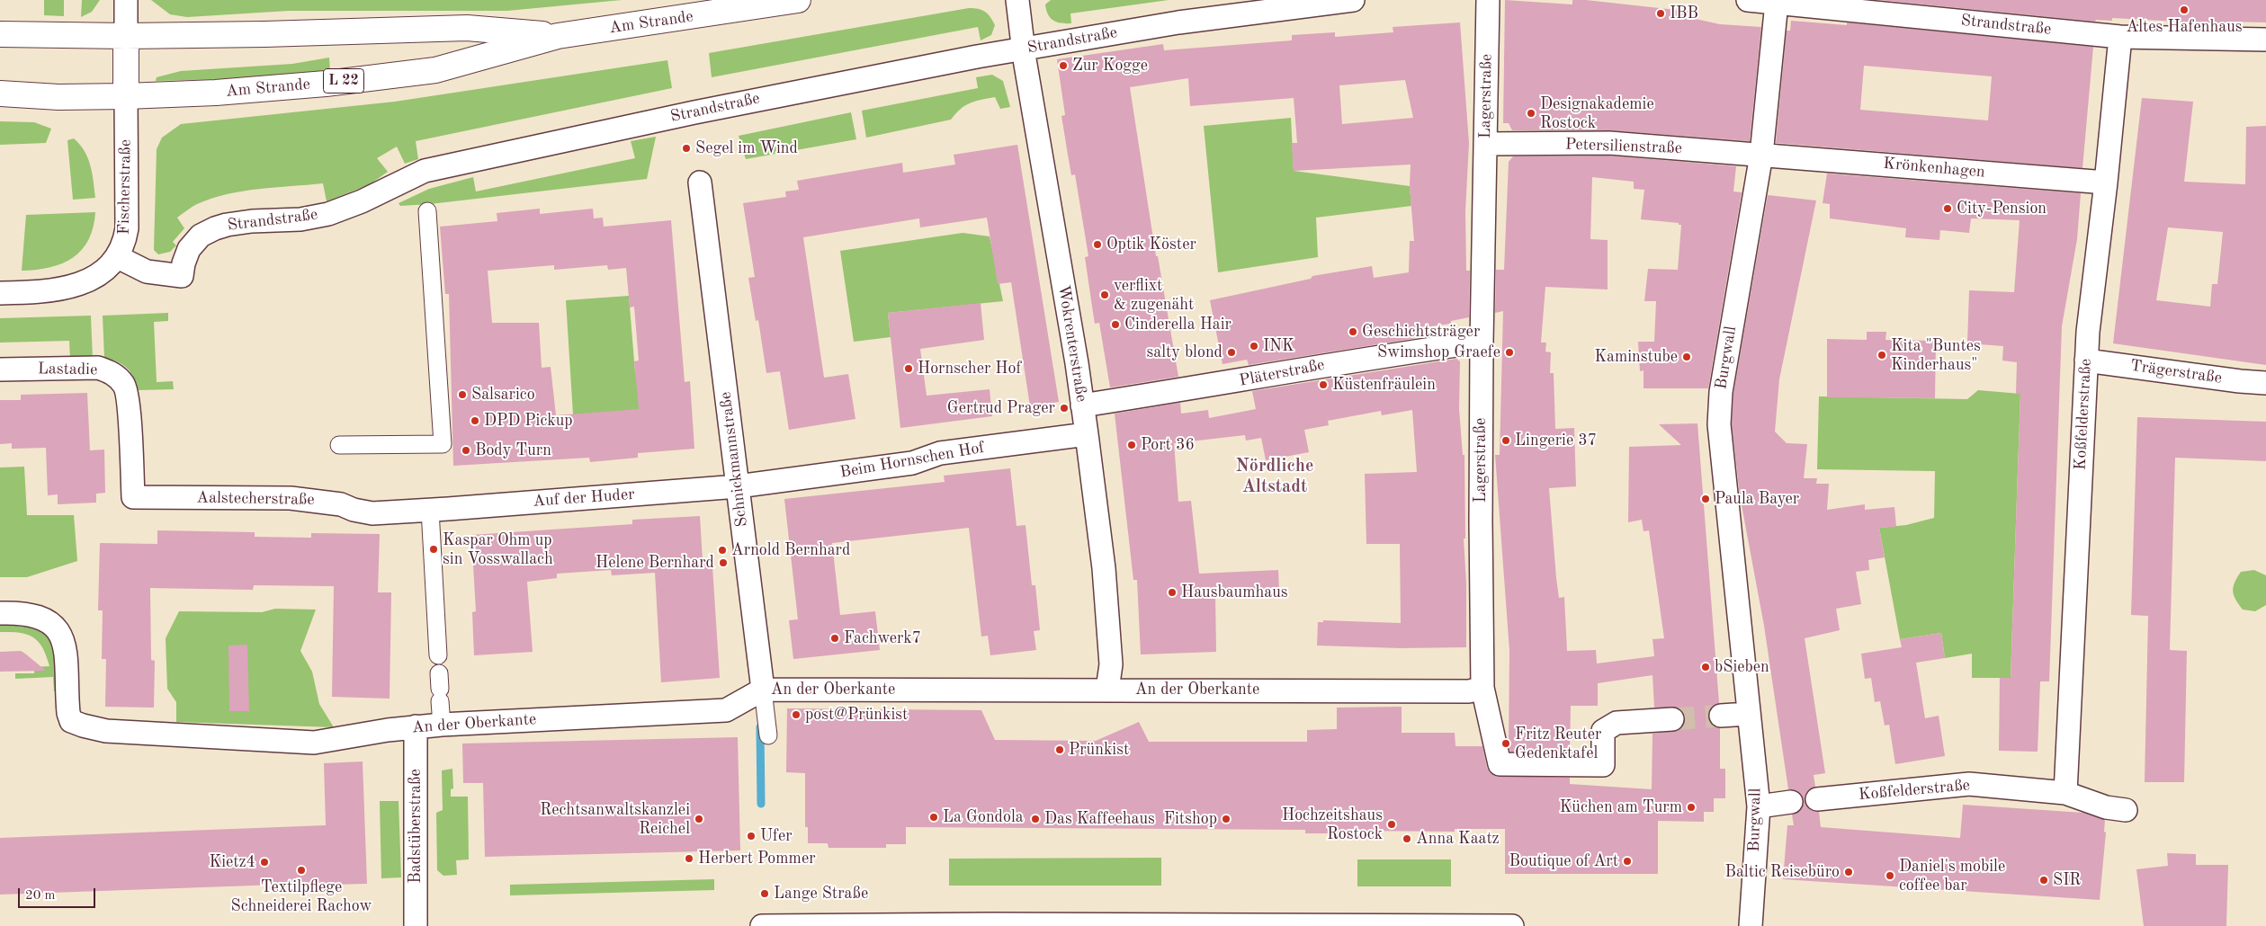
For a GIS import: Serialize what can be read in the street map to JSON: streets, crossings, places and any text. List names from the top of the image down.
{
  "streets": {
    "main road": ["Am Strande", "L 22"],
    "street": [
      "Strandstraße",
      "Lagerstraße",
      "Petersilienstraße",
      "Krönkenhagen",
      "Fischerstraße",
      "Wokrenterstraße",
      "Burgwall",
      "Lastadie",
      "Trägerstraße",
      "Pläterstraße",
      "Koßfelderstraße",
      "Schnickmannstraße",
      "Beim Hornschen Hof",
      "Auf der Huder",
      "Aalstecherstraße",
      "An der Oberkante",
      "Badstüberstraße"
    ]
  },
  "crossings": [
    ["Am Strande", "Fischerstraße"],
    ["Strandstraße", "Fischerstraße"],
    ["Strandstraße", "Wokrenterstraße"],
    ["Strandstraße", "Burgwall"],
    ["Strandstraße", "Koßfelderstraße"],
    ["Lagerstraße", "Petersilienstraße"],
    ["Lagerstraße", "Pläterstraße"],
    ["Lagerstraße", "An der Oberkante"],
    ["Petersilienstraße", "Krönkenhagen"],
    ["Petersilienstraße", "Burgwall"],
    ["Krönkenhagen", "Burgwall"],
    ["Krönkenhagen", "Koßfelderstraße"],
    ["Wokrenterstraße", "Pläterstraße"],
    ["Wokrenterstraße", "Beim Hornschen Hof"],
    ["Wokrenterstraße", "An der Oberkante"],
    ["Lastadie", "Aalstecherstraße"],
    ["Trägerstraße", "Koßfelderstraße"],
    ["Schnickmannstraße", "Beim Hornschen Hof"],
    ["Schnickmannstraße", "Auf der Huder"],
    ["Schnickmannstraße", "An der Oberkante"],
    ["Beim Hornschen Hof", "Auf der Huder"],
    ["Auf der Huder", "Aalstecherstraße"],
    ["An der Oberkante", "Badstüberstraße"]
  ],
  "districts": ["Nördliche Altstadt"],
  "places": [
    "Altes Hafenhaus",
    "IBB",
    "Zur Kogge",
    "Designakademie Rostock",
    "Segel im Wind",
    "City-Pension",
    "Optik Köster",
    "verflixt & zugenäht",
    "Cinderella Hair",
    "Geschichtsträger",
    "INK",
    "salty blond",
    "Swimshop Graefe",
    "Kita \"Buntes Kinderhaus\"",
    "Kaminstube",
    "Hornscher Hof",
    "Küstenfräulein",
    "Salsarico",
    "Gertrud Prager",
    "DPD Pickup",
    "Lingerie 37",
    "Port 36",
    "Body Turn",
    "Paula Bayer",
    "Kaspar Ohm up sin Vosswallach",
    "Arnold Bernhard",
    "Helene Bernhard",
    "Hausbaumhaus",
    "Fachwerk7",
    "bSieben",
    "post@Prünkist",
    "Fritz Reuter Gedenktafel",
    "Prünkist",
    "Küchen am Turm",
    "La Gondola",
    "Rechtsanwaltskanzlei Reichel",
    "Das Kaffeehaus",
    "Fitshop",
    "Hochzeitshaus Rostock",
    "Ufer",
    "Anna Kaatz",
    "Herbert Pommer",
    "Boutique of Art",
    "Kietz4",
    "Textilpflege Schneiderei Rachow",
    "Baltic Reisebüro",
    "Daniel's mobile coffee bar",
    "SIR",
    "Lange Straße"
  ],
  "scale_bar": "20 m"
}
